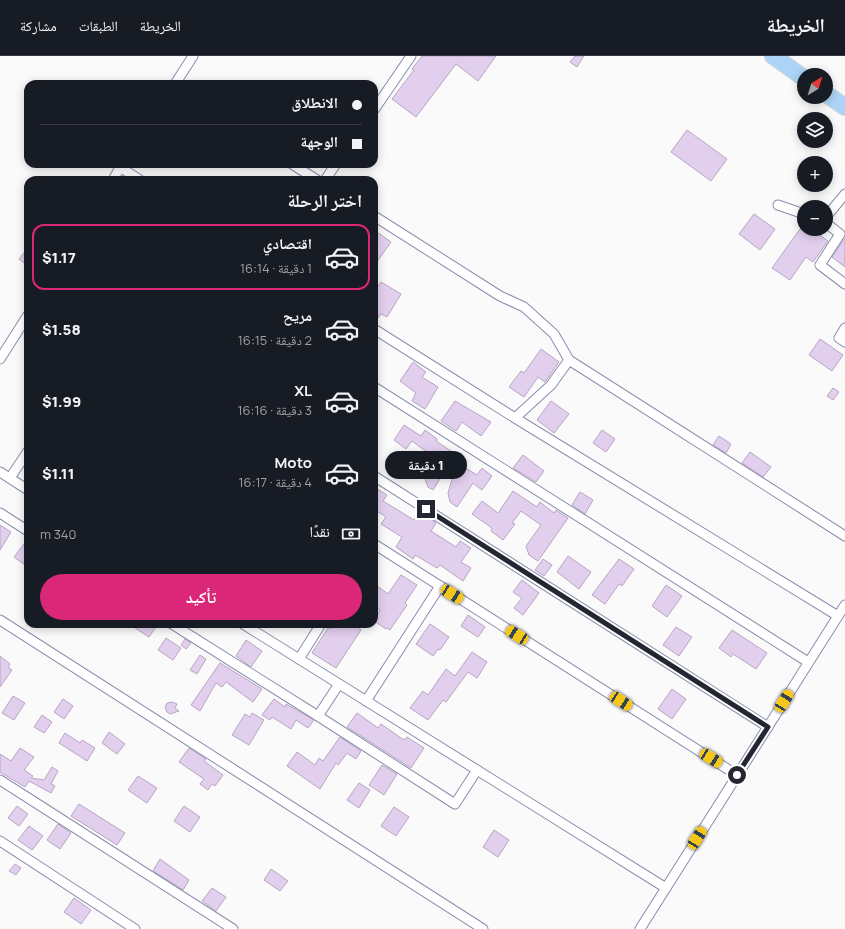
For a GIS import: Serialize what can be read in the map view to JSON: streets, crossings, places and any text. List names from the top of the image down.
{
  "north": "top right",
  "page": {
    "header": "الخريطة",
    "nav": ["الخريطة", "الطبقات", "مشاركة"],
    "map_buttons": ["+", "−"],
    "banner": ["الانطلاق", "الوجهة"],
    "heading": "اختر الرحلة",
    "list": [
      {
        "name": "اقتصادي",
        "note": "1 دقيقة · 16:14",
        "value": "$1.17"
      },
      {
        "name": "مريح",
        "note": "2 دقيقة · 16:15",
        "value": "$1.58"
      },
      {
        "name": "XL",
        "note": "3 دقيقة · 16:16",
        "value": "$1.99"
      },
      {
        "name": "Moto",
        "note": "4 دقيقة · 16:17",
        "value": "$1.11"
      }
    ],
    "bubble": "1 دقيقة",
    "pay": ["نقدًا", "340 m"],
    "buttons": "تأكيد"
  }
}
